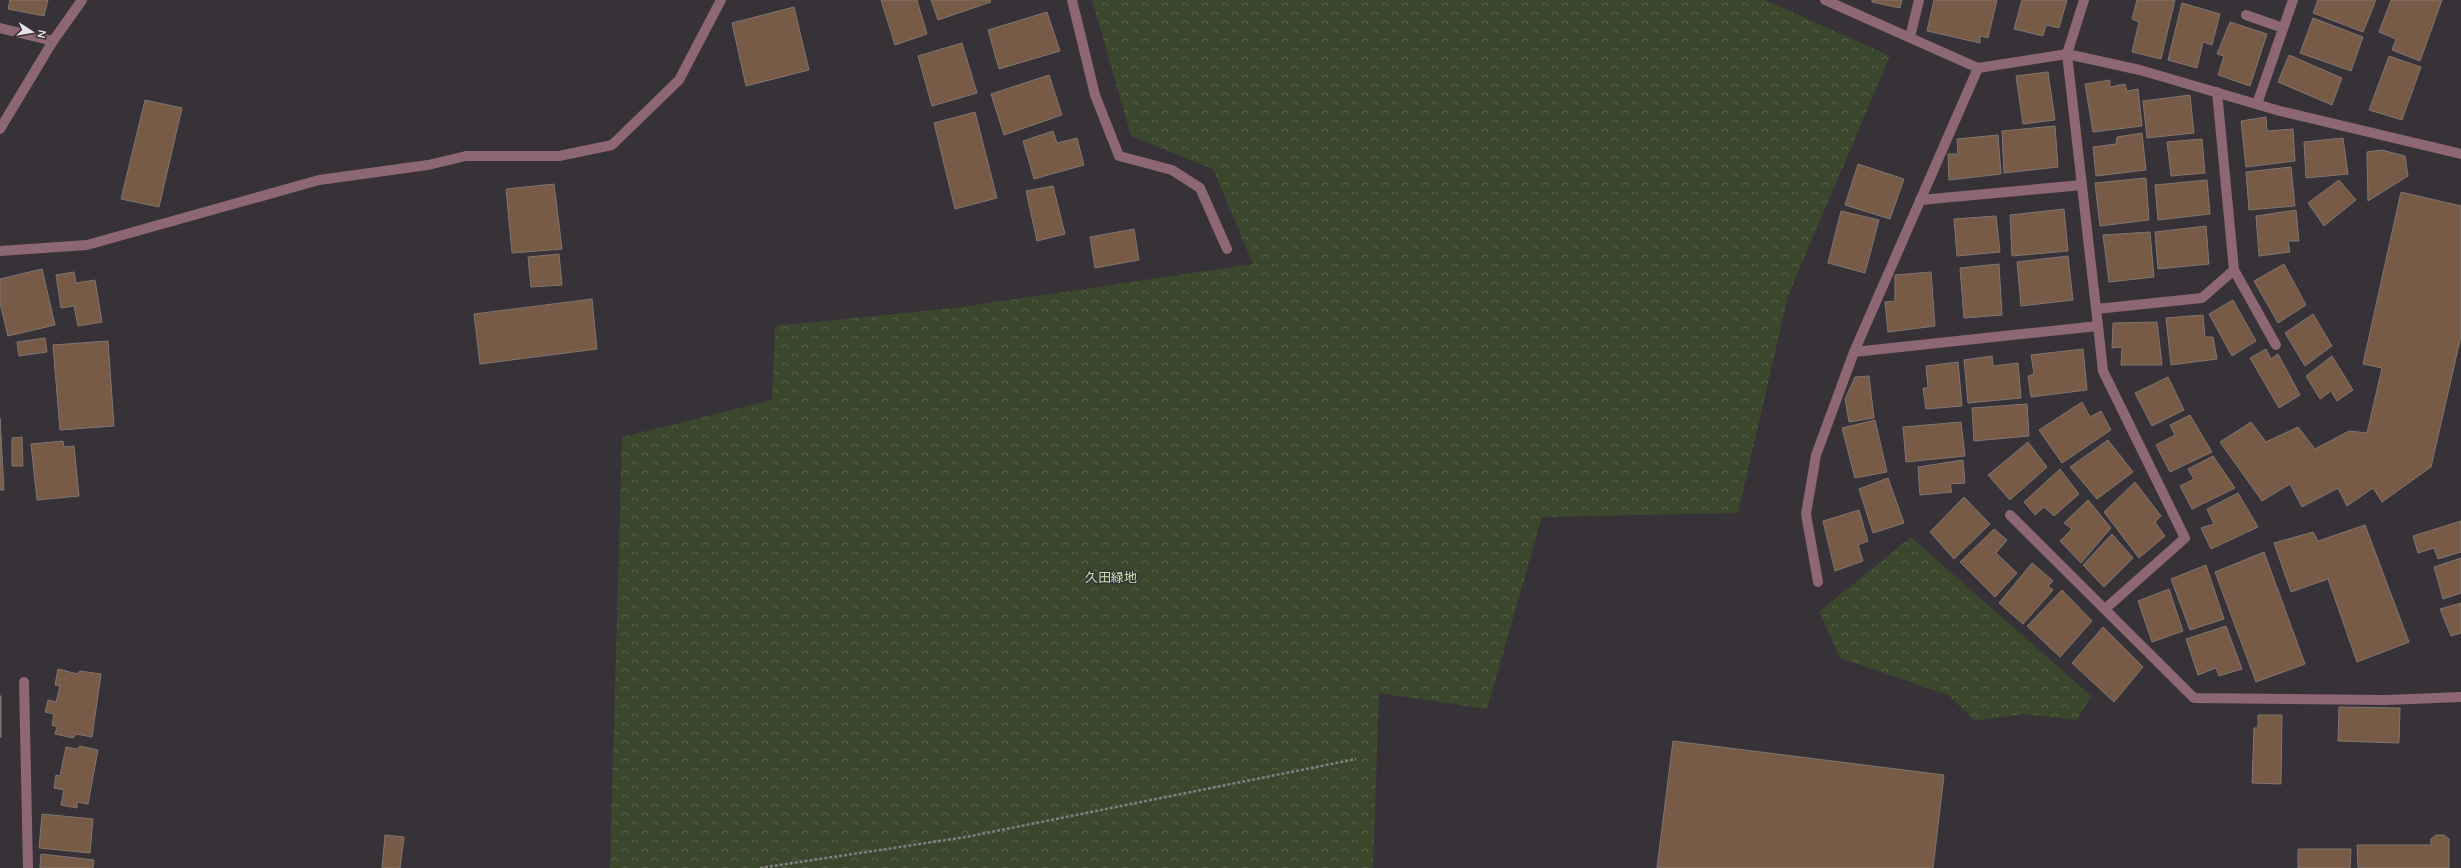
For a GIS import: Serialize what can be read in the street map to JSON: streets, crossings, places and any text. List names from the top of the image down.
{
  "parks": ["久田緑地"],
  "north": "right"
}
